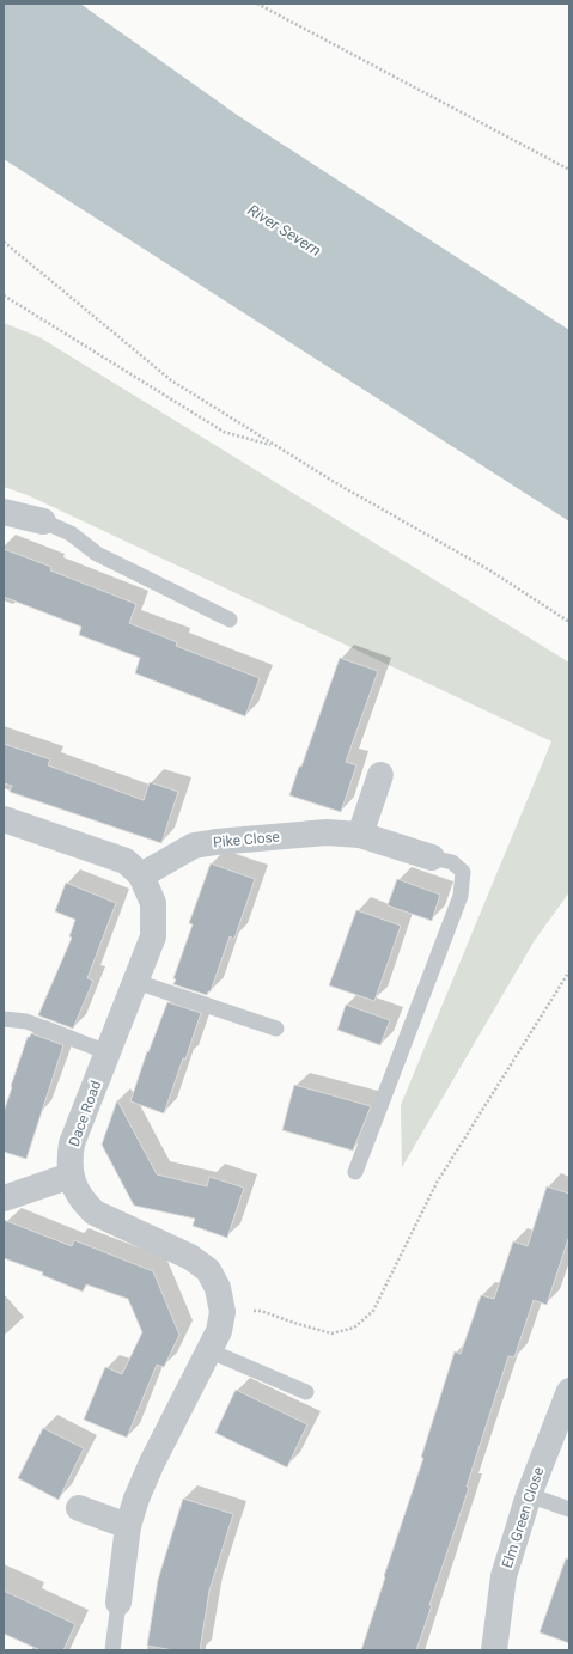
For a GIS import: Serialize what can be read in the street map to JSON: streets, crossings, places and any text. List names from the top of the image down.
{
  "streets": {
    "street": ["Pike Close", "Dace Road", "Elm Green Close"]
  },
  "crossings": [
    ["Pike Close", "Dace Road"]
  ],
  "water": ["River Severn"]
}
